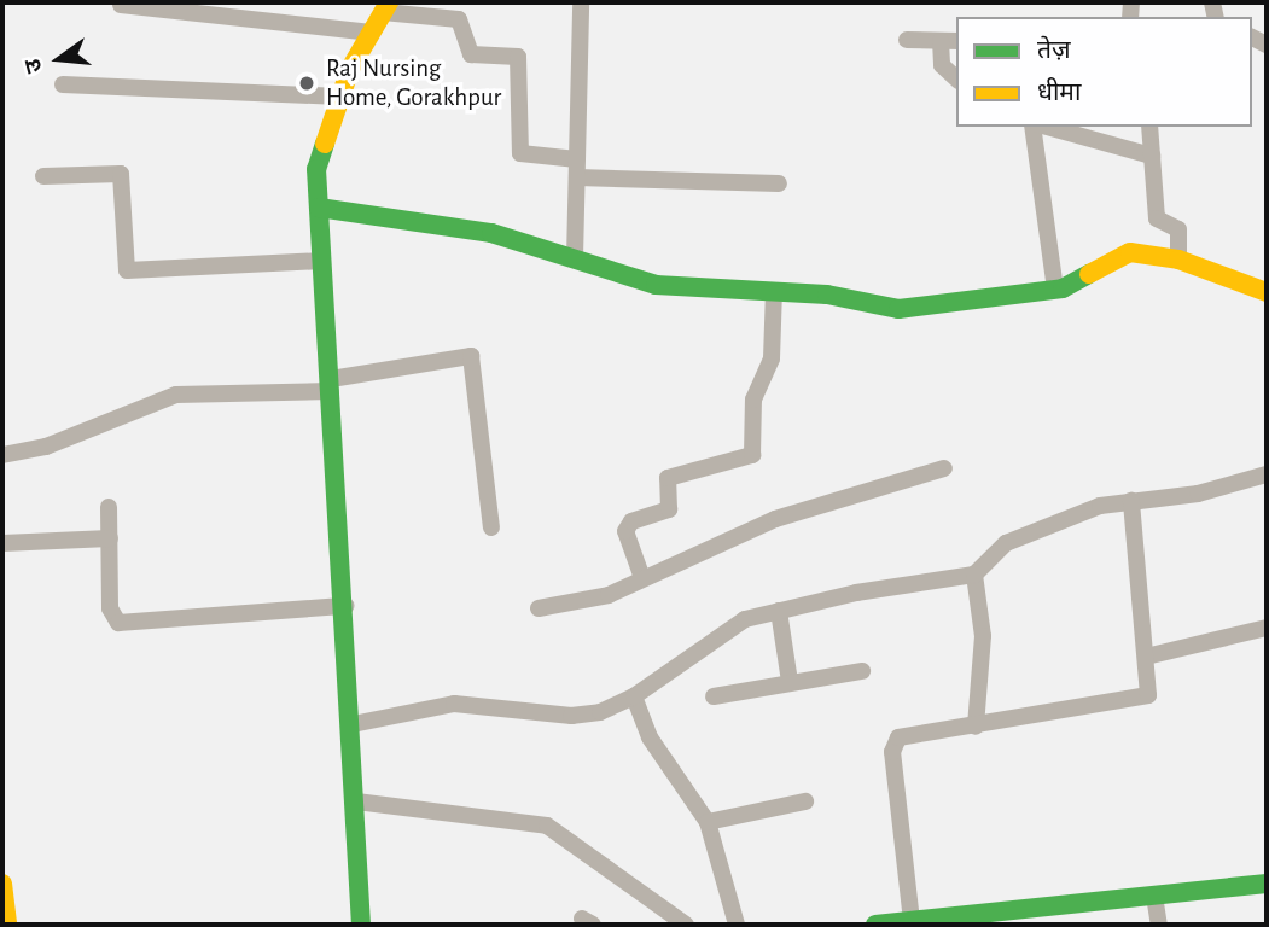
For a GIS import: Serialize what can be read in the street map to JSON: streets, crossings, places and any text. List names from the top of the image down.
{
  "places": ["Raj Nursing Home, Gorakhpur"],
  "legend": ["तेज़", "धीमा"],
  "north": "left"
}
